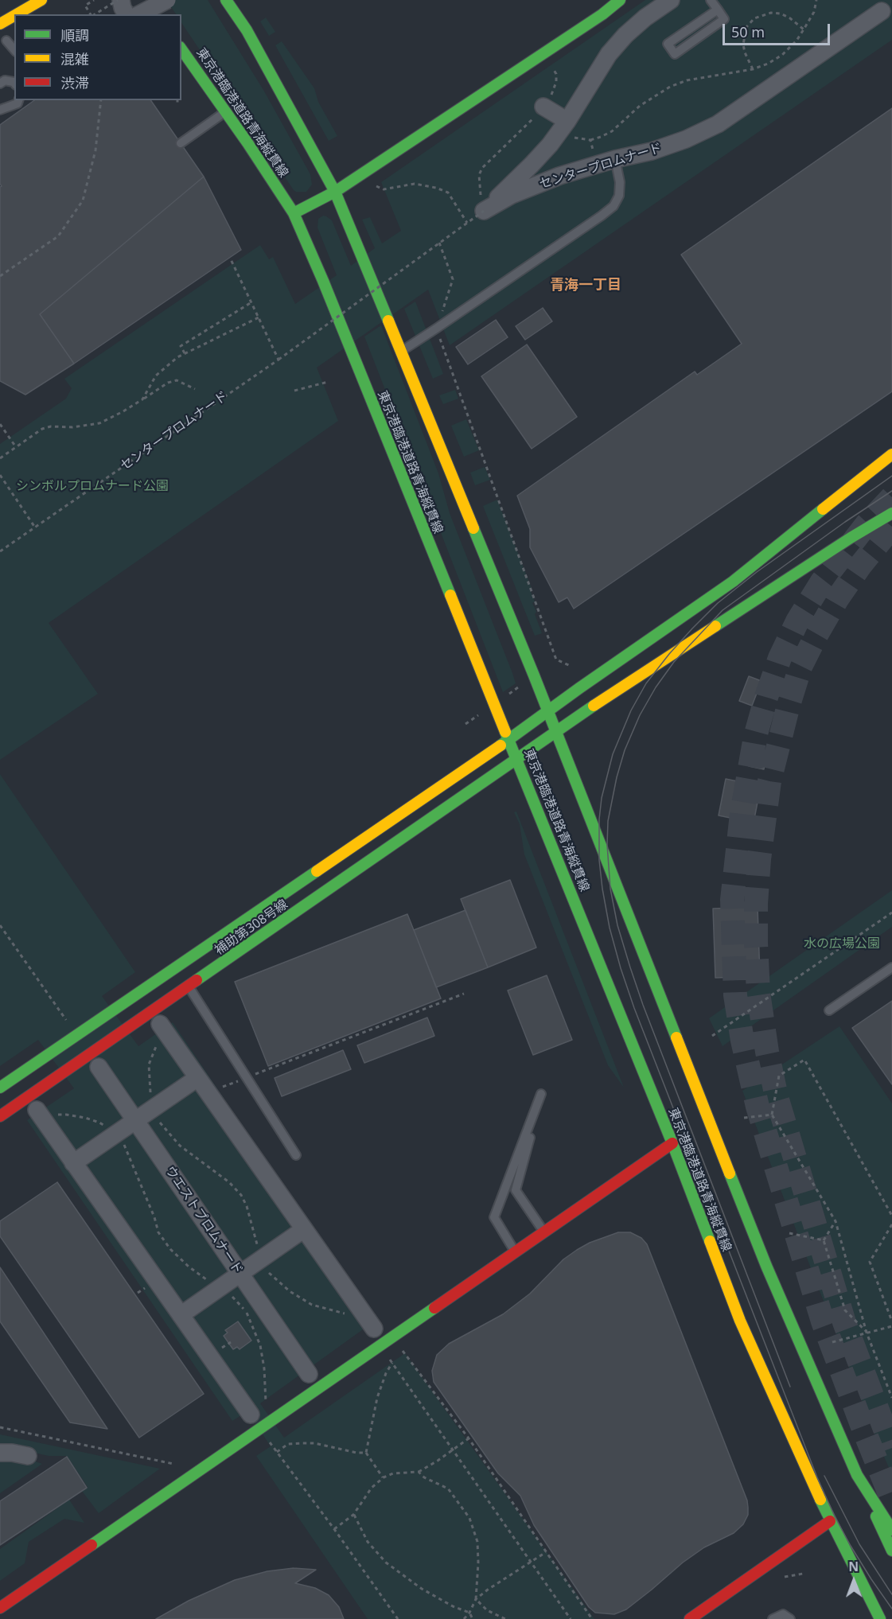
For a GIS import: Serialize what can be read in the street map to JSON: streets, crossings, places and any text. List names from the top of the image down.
{
  "streets": {
    "main road": ["東京港臨港道路青海縦貫線", "補助第308号線"],
    "street": ["センタープロムナード", "ウエストプロムナード"]
  },
  "crossings": [
    ["東京港臨港道路青海縦貫線", "補助第308号線"]
  ],
  "districts": ["青海一丁目"],
  "parks": ["シンボルプロムナード公園", "水の広場公園"],
  "legend": ["順調", "混雑", "渋滞"],
  "scale_bar": "50 m",
  "north": "top"
}
